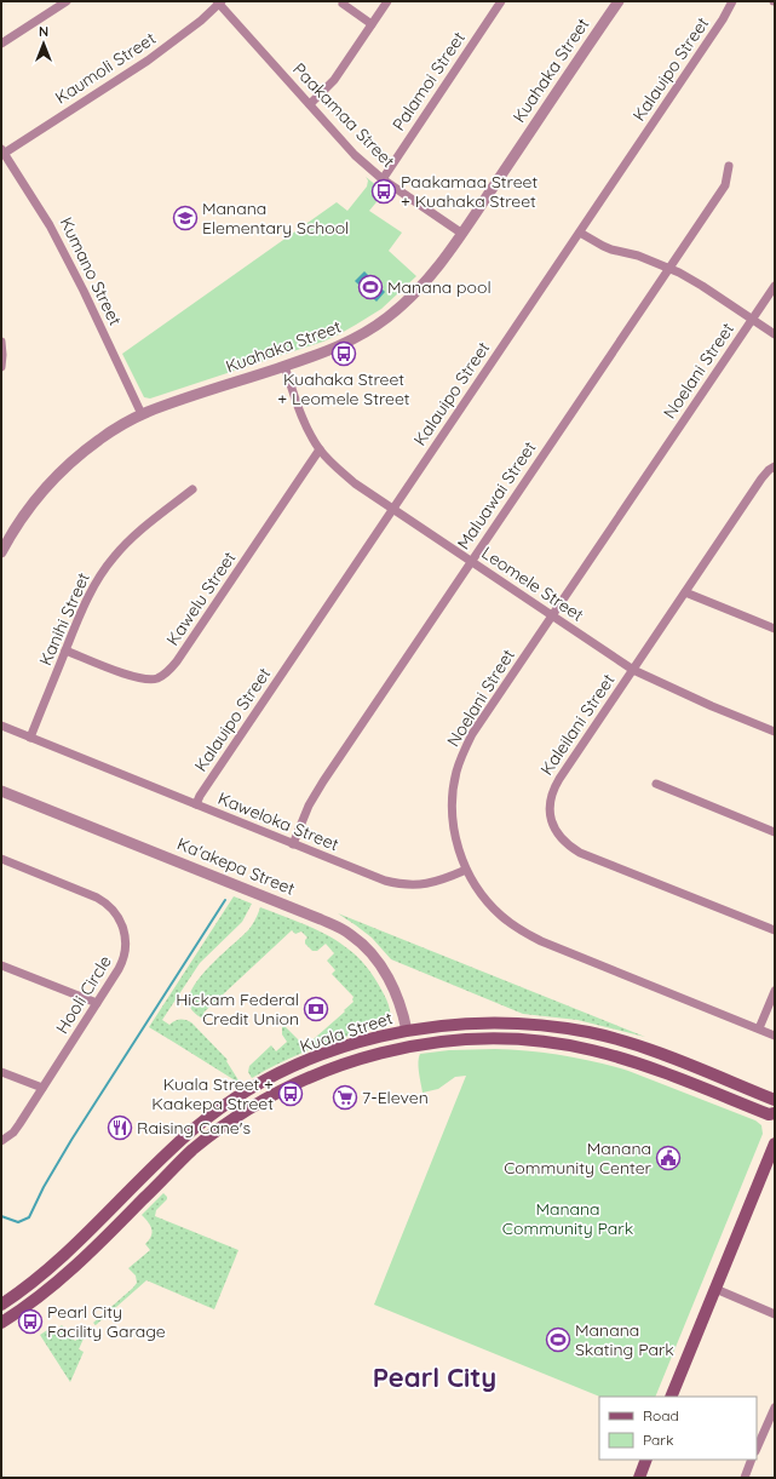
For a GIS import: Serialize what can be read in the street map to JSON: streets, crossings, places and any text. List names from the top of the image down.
{
  "streets": {
    "main road": ["Kuala Street"],
    "street": [
      "Kaumoli Street",
      "Kalauipo Street",
      "Kuahaka Street",
      "Palamoi Street",
      "Paakamaa Street",
      "Kumano Street",
      "Noelani Street",
      "Maluawai Street",
      "Leomele Street",
      "Kawelu Street",
      "Kanihi Street",
      "Kaleilani Street",
      "Kaweloka Street",
      "Ka'akepa Street",
      "Hooli Circle"
    ]
  },
  "crossings": [
    ["Kaumoli Street", "Paakamaa Street"],
    ["Kaumoli Street", "Kumano Street"],
    ["Kalauipo Street", "Leomele Street"],
    ["Kalauipo Street", "Kaweloka Street"],
    ["Kuahaka Street", "Paakamaa Street"],
    ["Kuahaka Street", "Kumano Street"],
    ["Kuahaka Street", "Leomele Street"],
    ["Palamoi Street", "Paakamaa Street"],
    ["Noelani Street", "Leomele Street"],
    ["Noelani Street", "Kaweloka Street"],
    ["Maluawai Street", "Leomele Street"],
    ["Maluawai Street", "Kaweloka Street"],
    ["Leomele Street", "Kawelu Street"],
    ["Leomele Street", "Kaleilani Street"],
    ["Kawelu Street", "Kanihi Street"],
    ["Kanihi Street", "Kaweloka Street"],
    ["Ka'akepa Street", "Kuala Street"]
  ],
  "districts": ["Pearl City"],
  "parks": ["Manana Community Park"],
  "places": {
    "bus stop": [
      "Paakamaa Street + Kuahaka Street",
      "Kuahaka Street + Leomele Street",
      "Kuala Street + Kaakepa Street",
      "Pearl City Facility Garage"
    ],
    "school or university": ["Manana Elementary School"],
    "sports": ["Manana pool", "Manana Skating Park"],
    "bank": ["Hickam Federal Credit Union"],
    "supermarket": ["7-Eleven"],
    "restaurant": ["Raising Cane's"],
    "public building": ["Manana Community Center"]
  },
  "legend": ["Road", "Park"],
  "north": "top"
}
